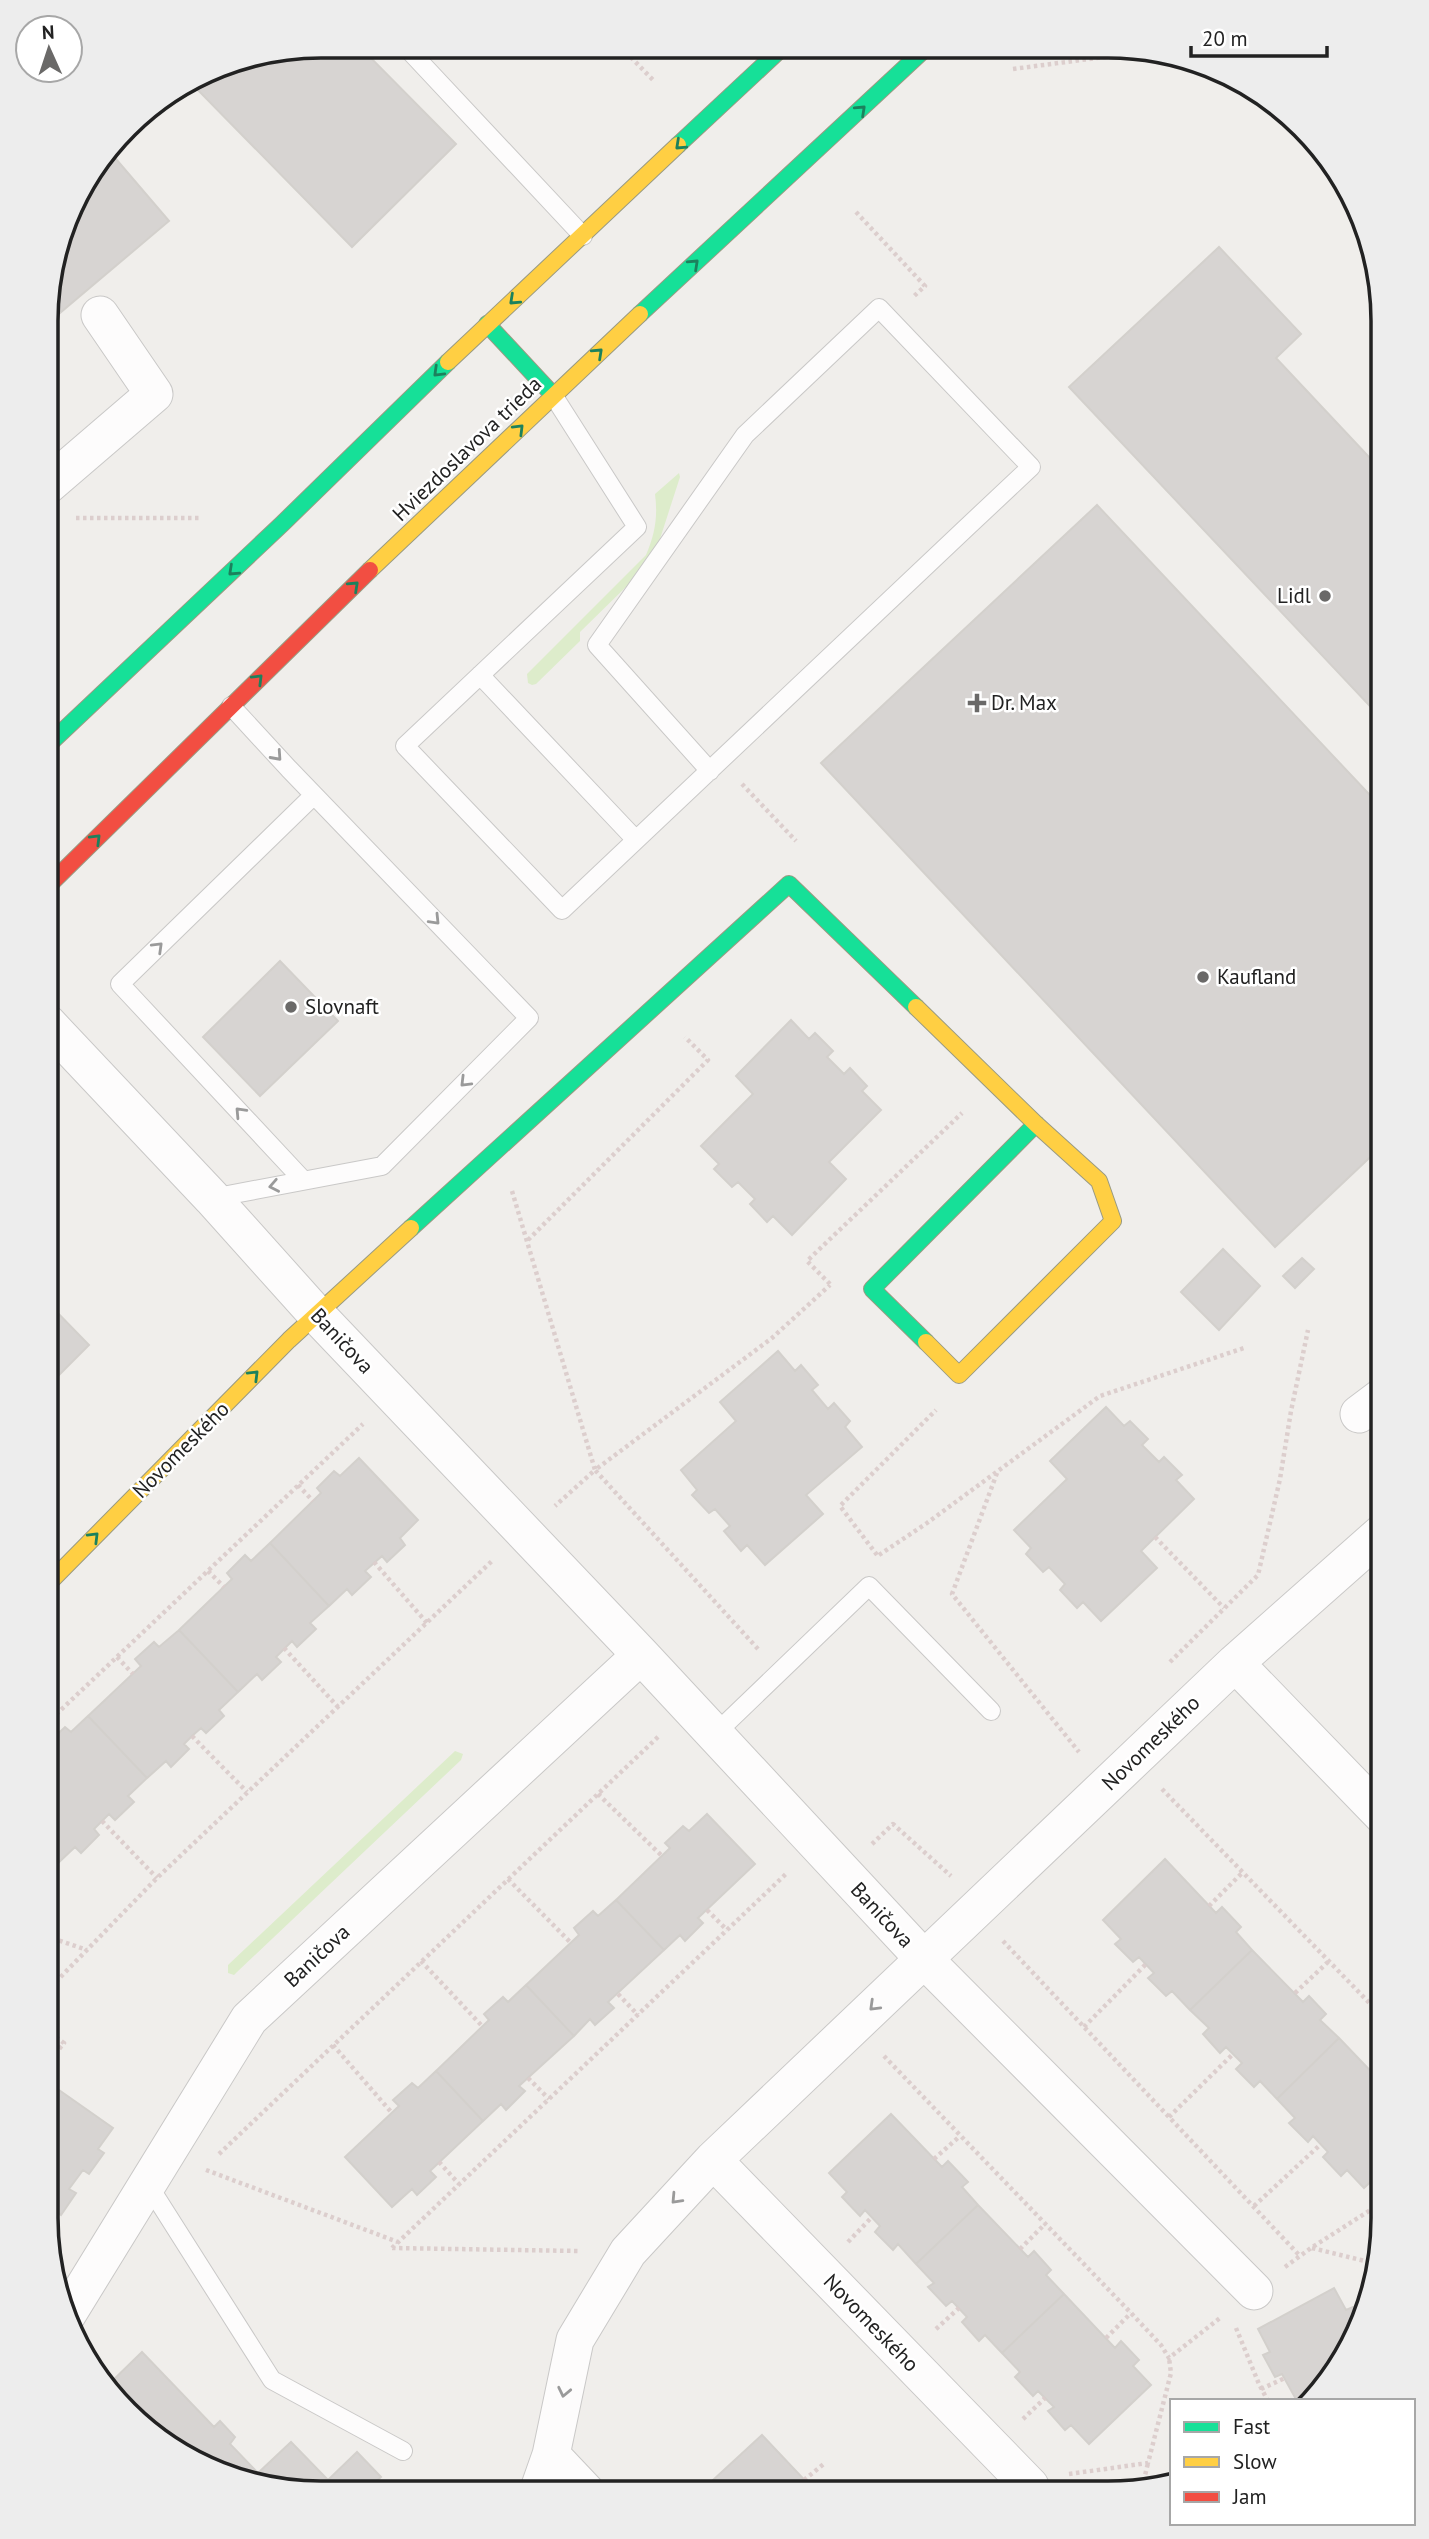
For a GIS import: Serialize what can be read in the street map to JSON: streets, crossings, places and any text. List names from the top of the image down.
{
  "streets": {
    "street": ["Hviezdoslavova trieda", "Baničova", "Novomeského"]
  },
  "crossings": [
    ["Baničova", "Novomeského"]
  ],
  "places": {
    "other": ["Lidl", "Kaufland", "Slovnaft"],
    "health": ["Dr. Max"]
  },
  "legend": ["Fast", "Slow", "Jam"],
  "scale_bar": "20 m",
  "north": "top"
}
